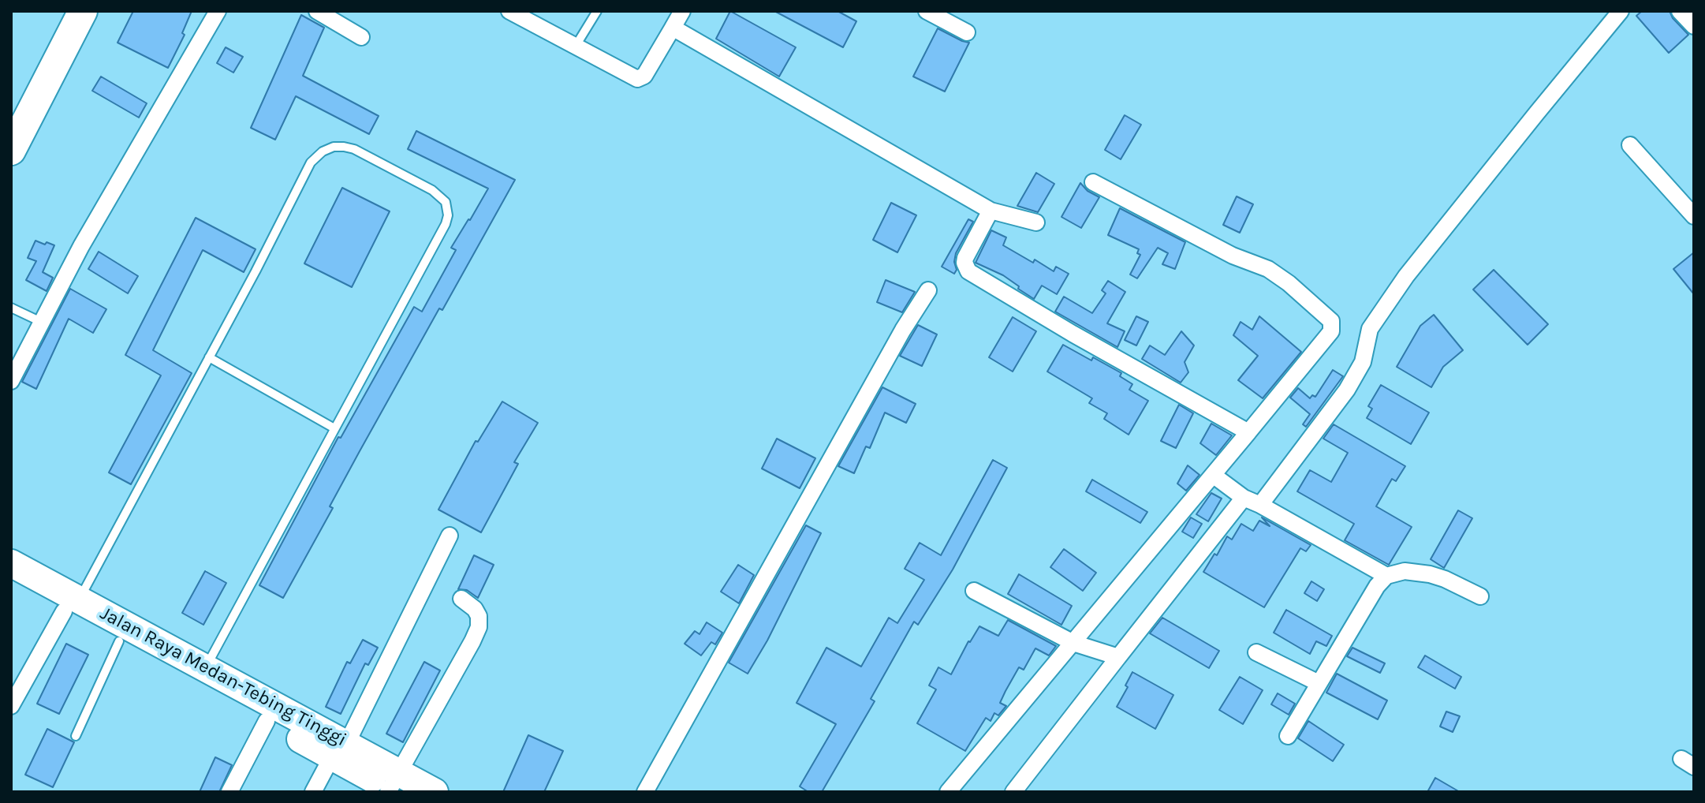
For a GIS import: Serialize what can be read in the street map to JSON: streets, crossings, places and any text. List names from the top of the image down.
{
  "streets": {
    "highway": ["Jalan Raya Medan-Tebing Tinggi"]
  }
}
